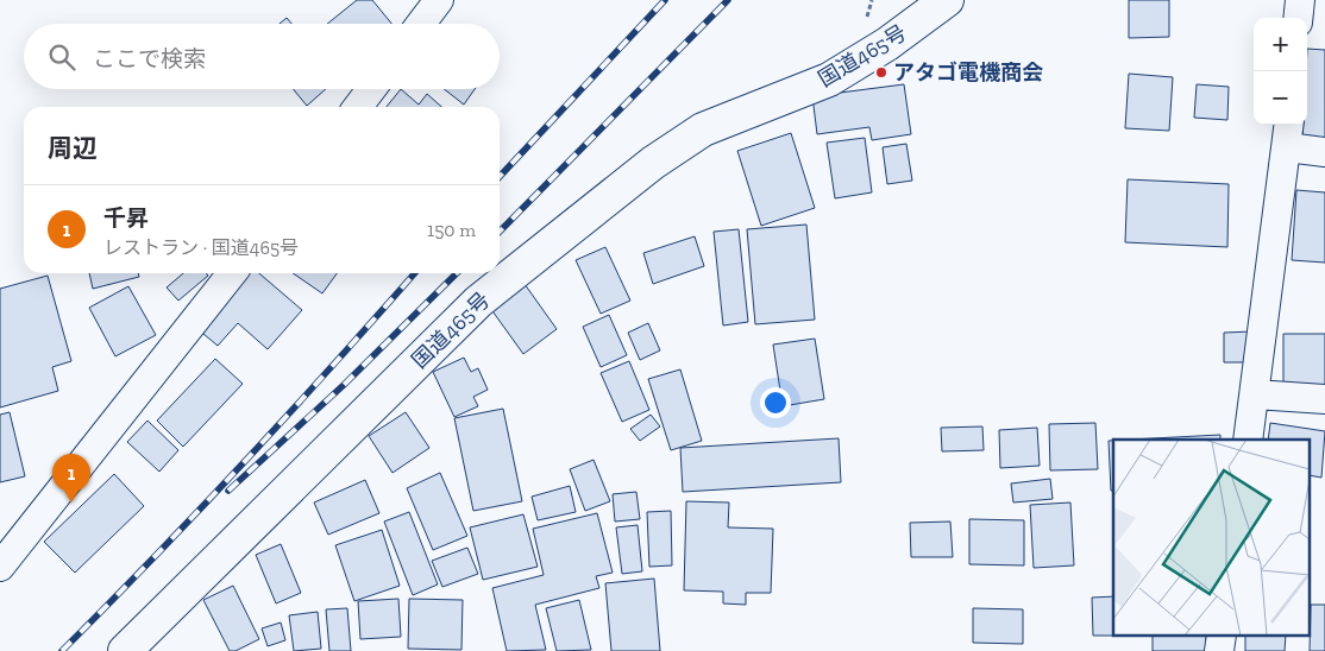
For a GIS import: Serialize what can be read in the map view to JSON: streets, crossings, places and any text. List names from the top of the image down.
{
  "streets": {
    "highway": ["国道465号"]
  },
  "places": ["アタゴ電機商会"],
  "page": {
    "map_buttons": ["+", "−"],
    "search": "ここで検索",
    "heading": "周辺",
    "list": [
      {
        "mark": "1",
        "name": "千昇",
        "note": "レストラン · 国道465号",
        "value": "150 m"
      }
    ],
    "pins": "1"
  }
}
